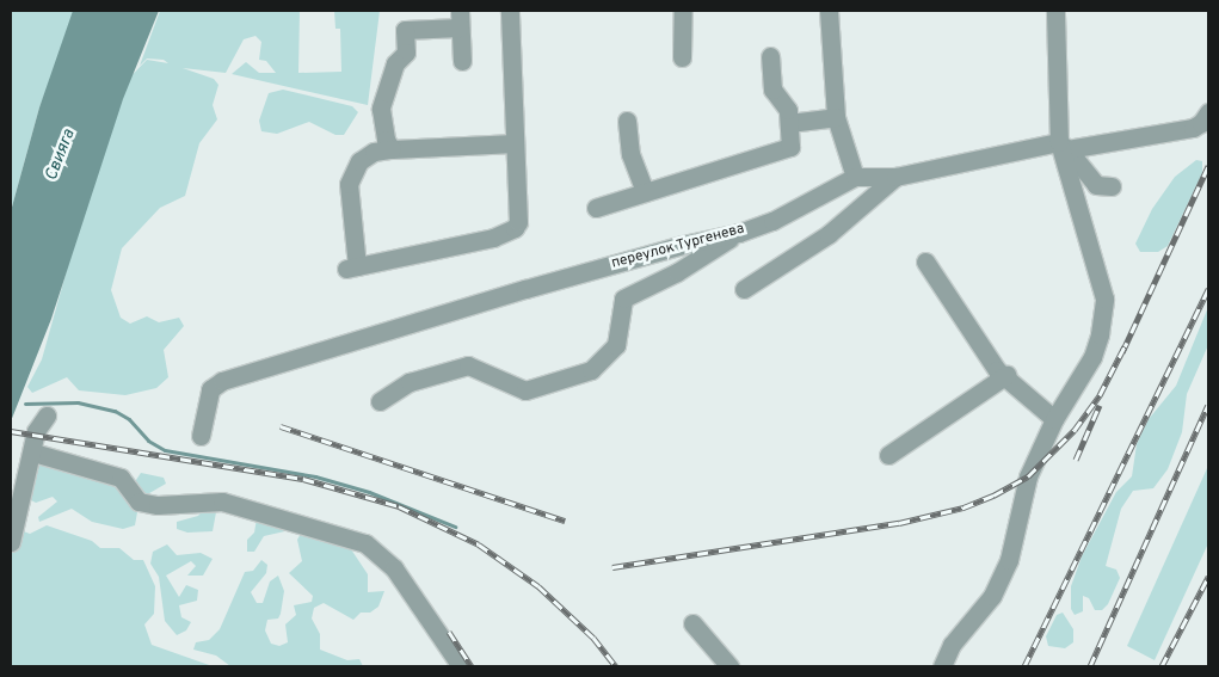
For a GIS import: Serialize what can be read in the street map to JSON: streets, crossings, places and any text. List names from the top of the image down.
{
  "streets": {
    "street": ["переулок Тургенева"]
  },
  "water": ["Свияга"]
}
